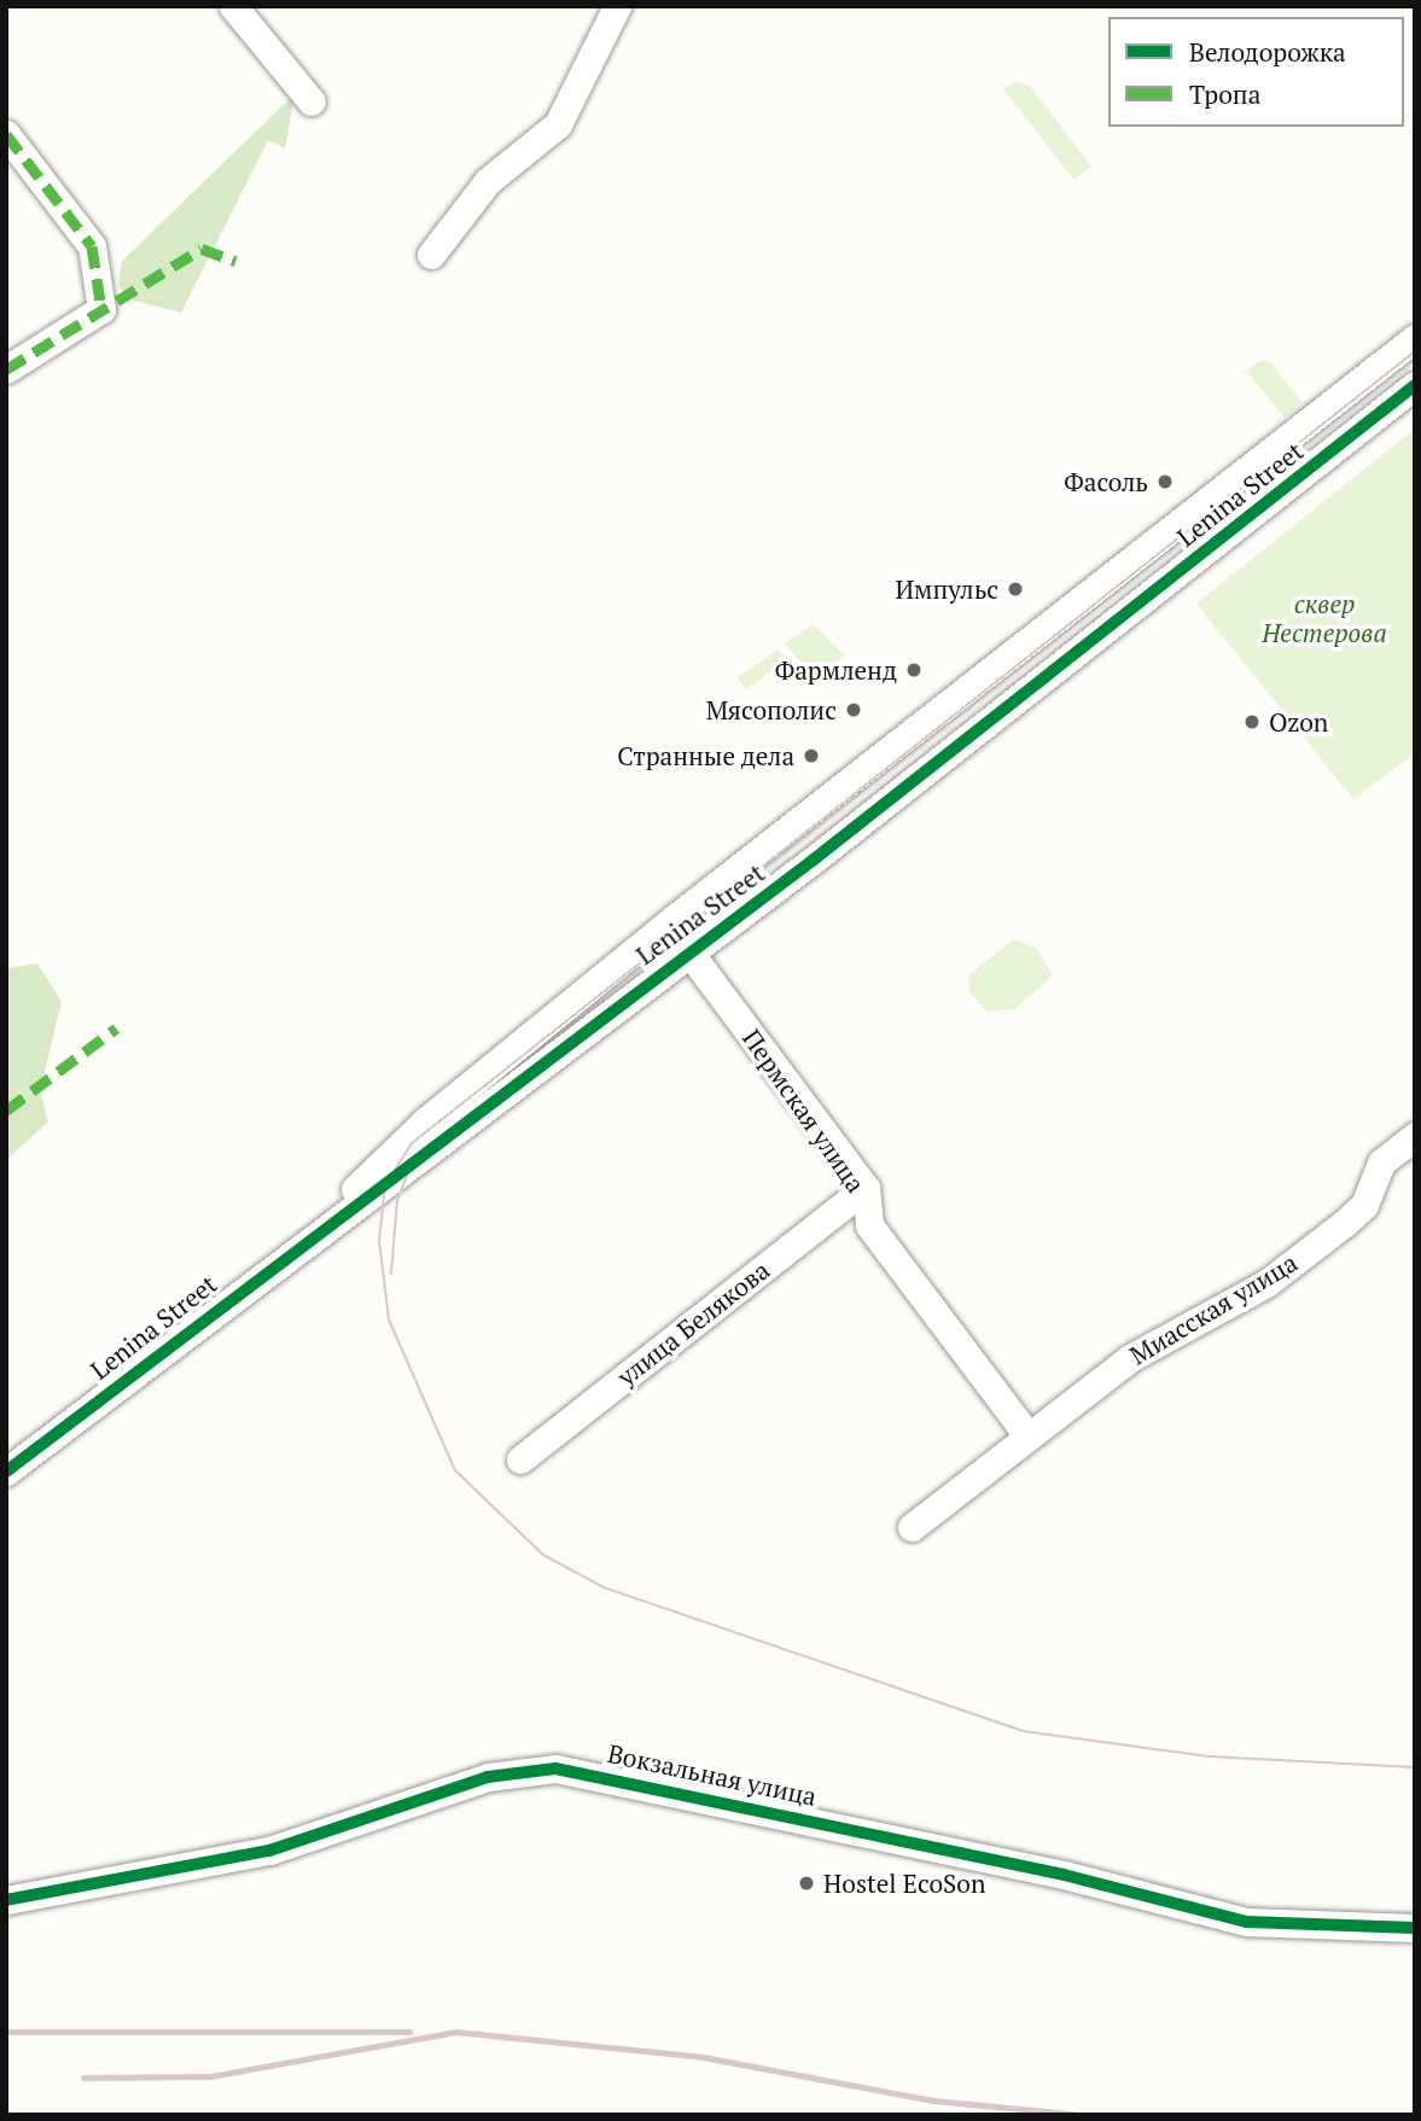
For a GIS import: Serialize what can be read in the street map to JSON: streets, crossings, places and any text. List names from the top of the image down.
{
  "streets": {
    "street": [
      "Lenina Street",
      "Пермская улица",
      "Миасская улица",
      "улица Белякова",
      "Вокзальная улица"
    ]
  },
  "crossings": [
    ["Lenina Street", "Пермская улица"],
    ["Пермская улица", "Миасская улица"],
    ["Пермская улица", "улица Белякова"]
  ],
  "parks": ["сквер Нестерова"],
  "places": [
    "Фасоль",
    "Импульс",
    "Фармленд",
    "Мясополис",
    "Ozon",
    "Странные дела",
    "Hostel EcoSon"
  ],
  "legend": ["Велодорожка", "Тропа"]
}
